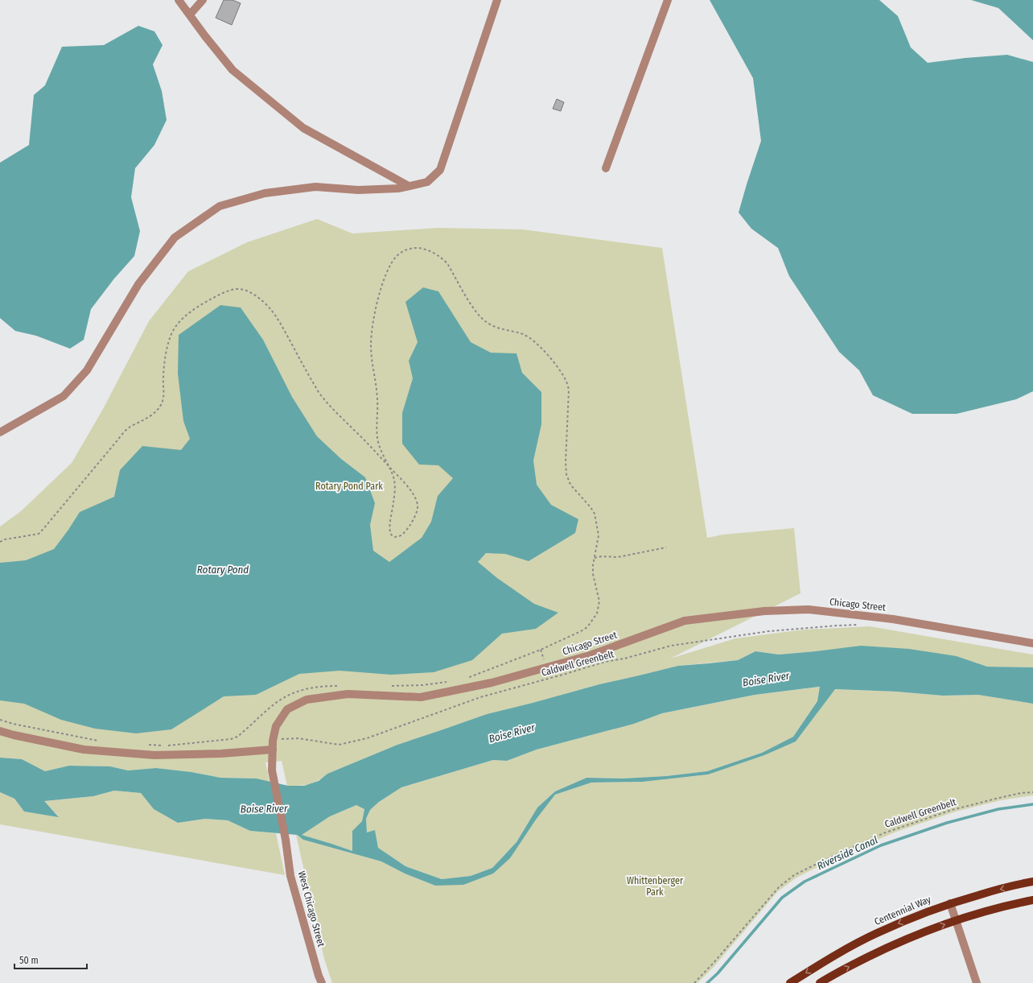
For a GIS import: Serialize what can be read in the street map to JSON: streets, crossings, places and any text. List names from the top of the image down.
{
  "streets": {
    "main road": ["Centennial Way"],
    "street": ["Chicago Street", "West Chicago Street"],
    "path": ["Caldwell Greenbelt"]
  },
  "crossings": [
    ["Chicago Street", "Caldwell Greenbelt"],
    ["Chicago Street", "West Chicago Street"]
  ],
  "water": ["Rotary Pond", "Boise River", "Riverside Canal"],
  "parks": ["Rotary Pond Park", "Whittenberger Park"],
  "scale_bar": "50 m"
}
